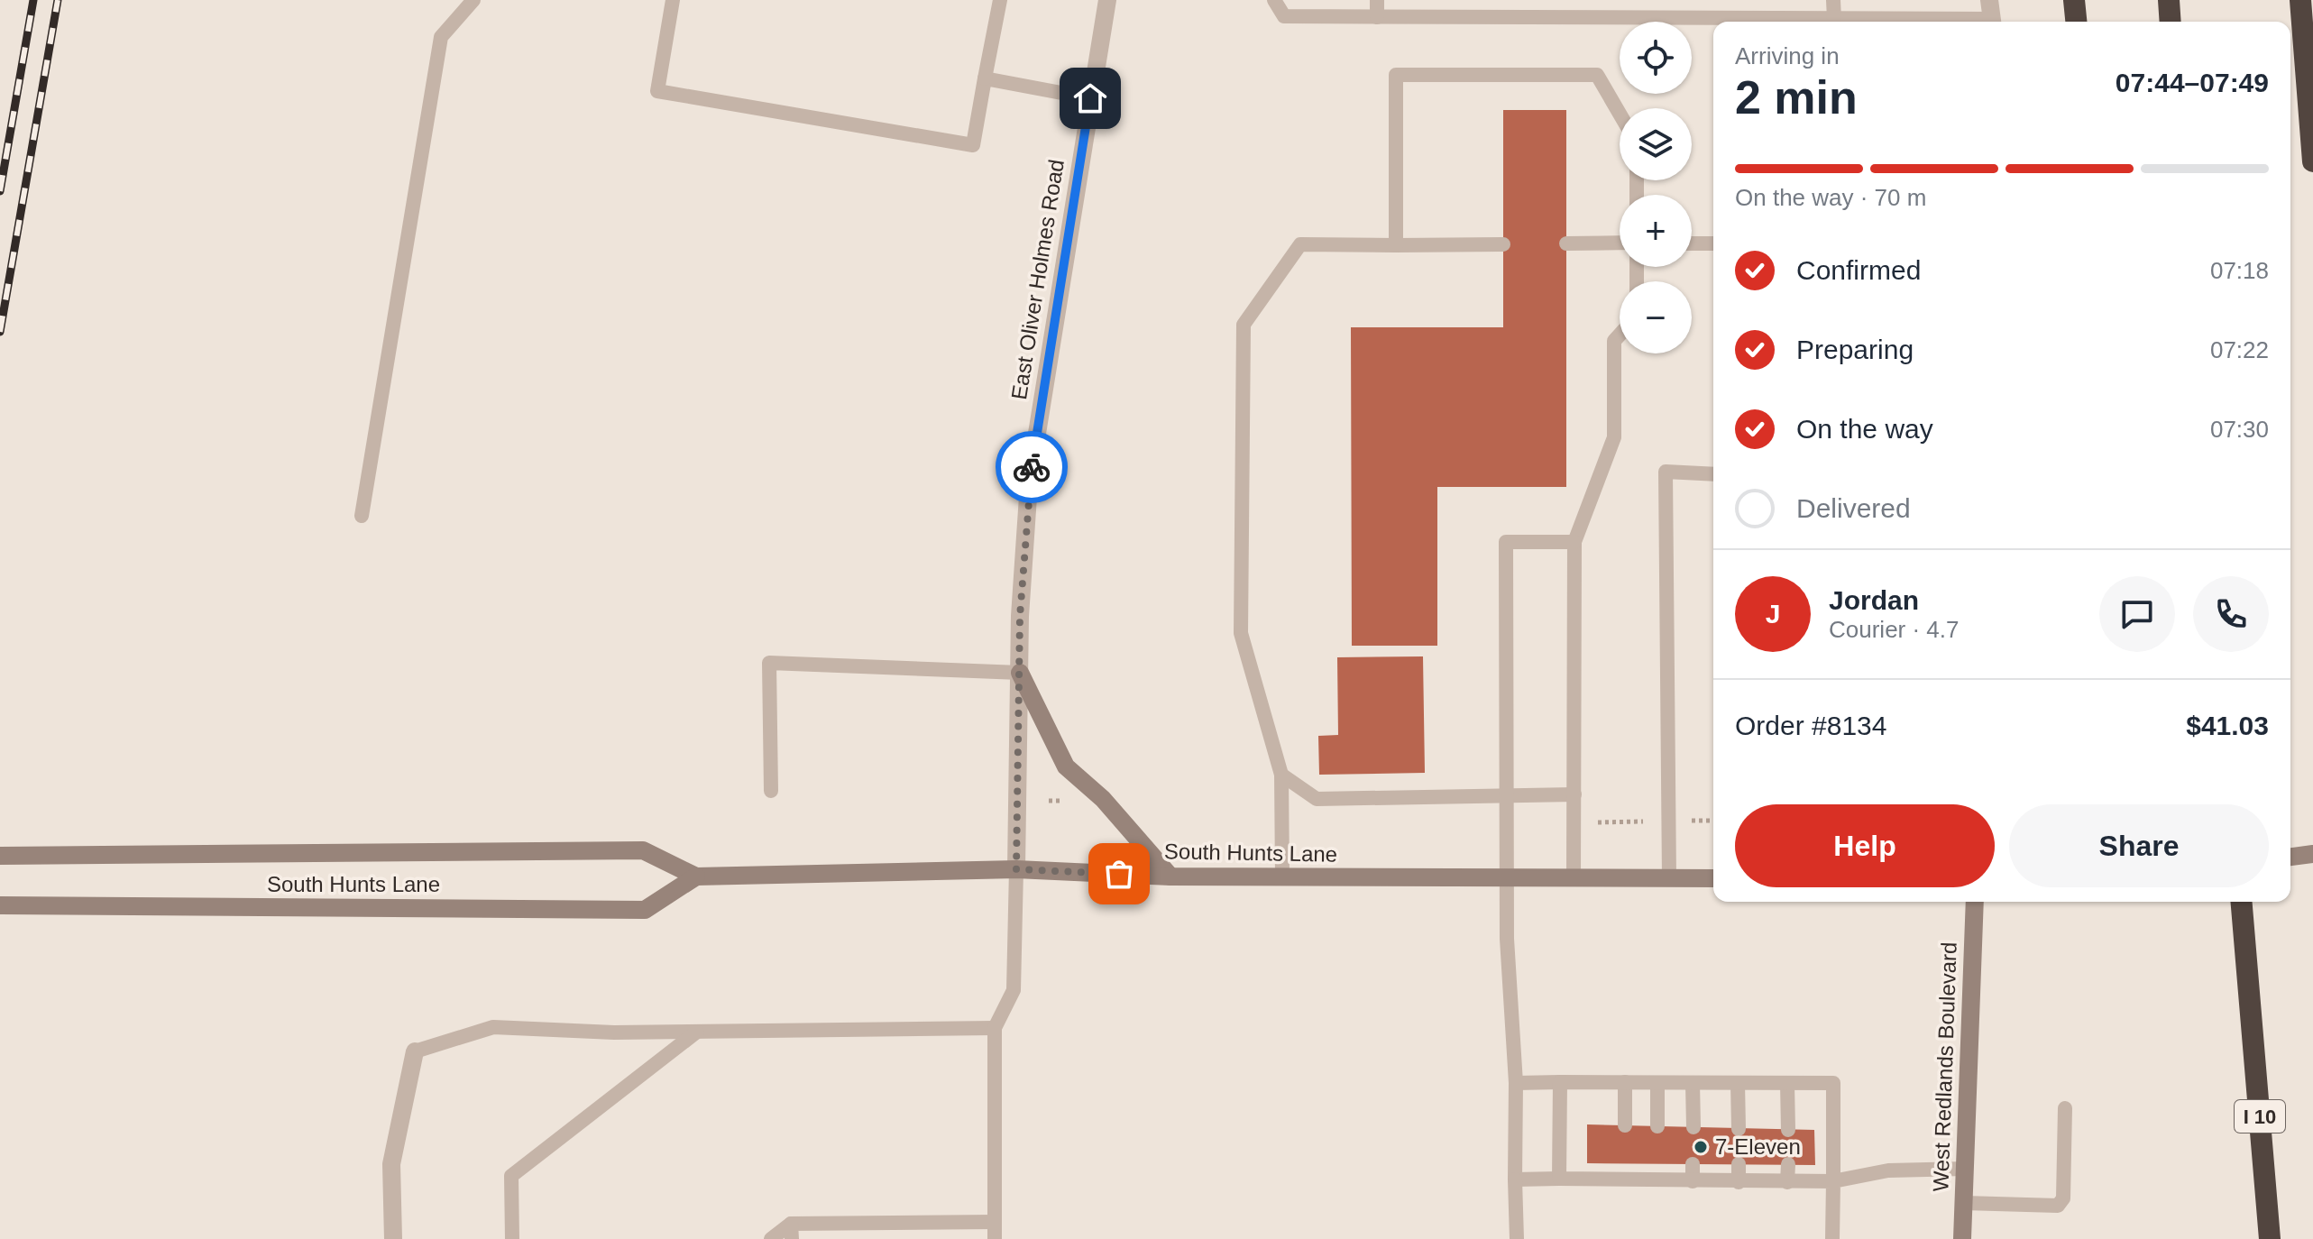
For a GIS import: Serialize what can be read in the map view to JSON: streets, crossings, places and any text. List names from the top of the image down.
{
  "streets": {
    "highway": ["I 10"],
    "main road": ["South Hunts Lane", "West Redlands Boulevard"],
    "street": ["East Oliver Holmes Road"]
  },
  "crossings": [
    ["East Oliver Holmes Road", "South Hunts Lane"]
  ],
  "places": ["7-Eleven"],
  "page": {
    "map_buttons": ["+", "−"],
    "heading": ["2 min", "Arriving in", "07:44–07:49"],
    "panel": [
      "Jordan",
      "Courier · 4.7",
      "Order #8134",
      "$41.03"
    ],
    "bar": "On the way · 70 m",
    "list": [
      ["Confirmed", "07:18"],
      ["Preparing", "07:22"],
      ["On the way", "07:30"],
      "Delivered"
    ],
    "round": "J",
    "buttons": ["Help", "Share"]
  }
}
